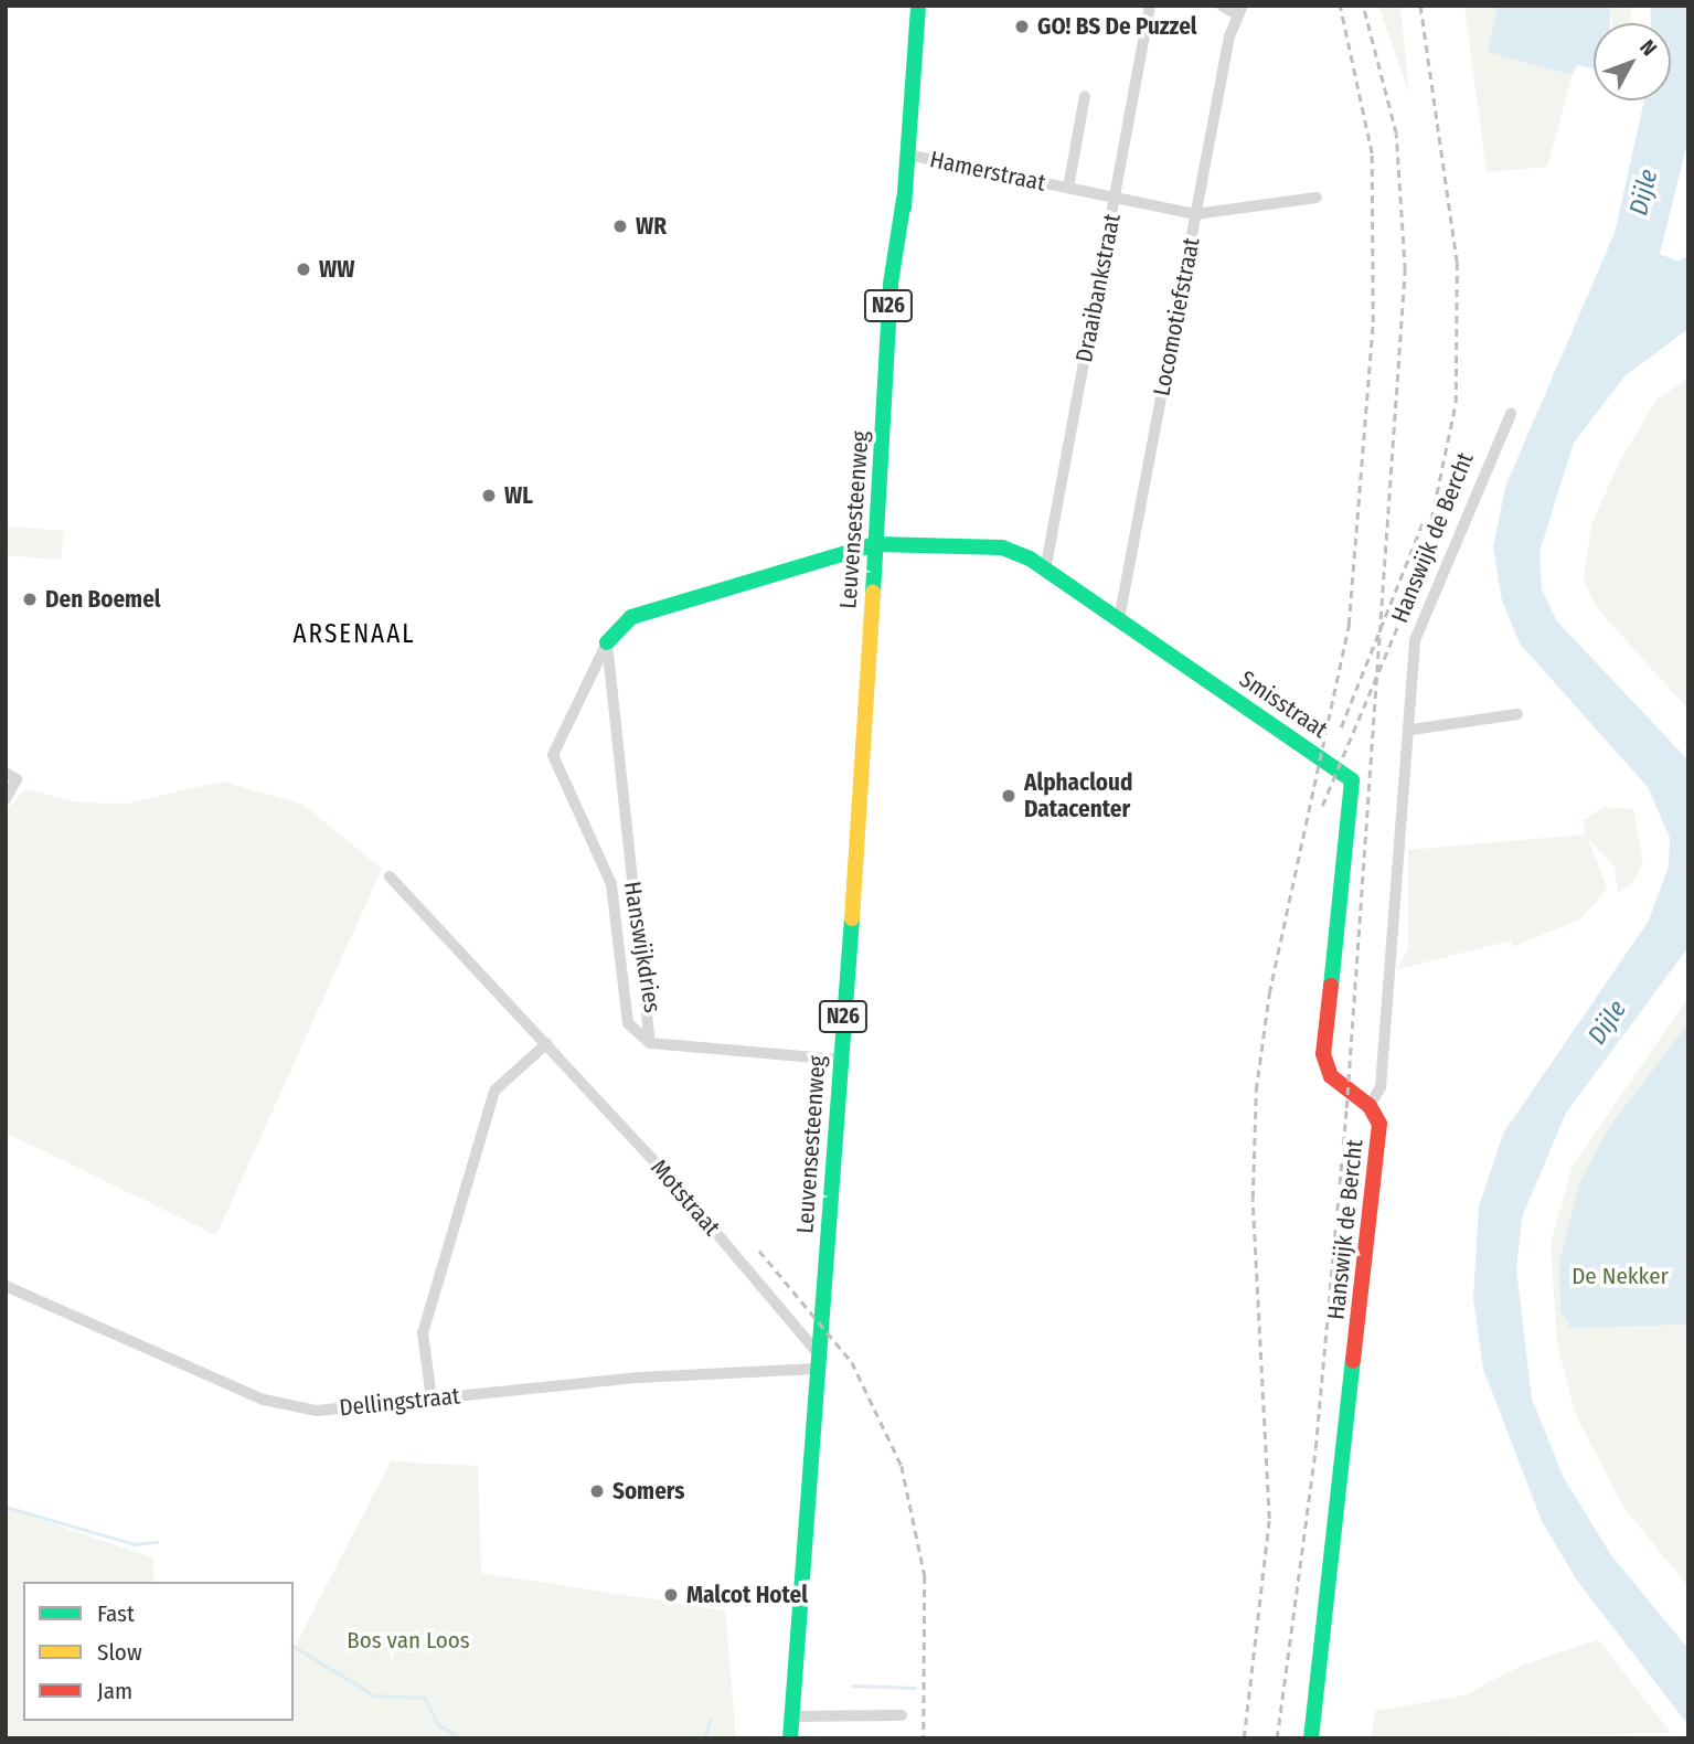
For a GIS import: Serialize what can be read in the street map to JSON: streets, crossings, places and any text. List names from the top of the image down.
{
  "streets": {
    "street": [
      "Hamerstraat",
      "Draaibankstraat",
      "N26",
      "Locomotiefstraat",
      "Leuvensesteenweg",
      "Hanswijk de Bercht",
      "Smisstraat",
      "Hanswijkdries",
      "Motstraat",
      "Dellingstraat"
    ]
  },
  "crossings": [
    ["Hamerstraat", "Draaibankstraat"],
    ["Hamerstraat", "Locomotiefstraat"],
    ["Hamerstraat", "Leuvensesteenweg"],
    ["Draaibankstraat", "Smisstraat"],
    ["Locomotiefstraat", "Smisstraat"],
    ["Leuvensesteenweg", "Smisstraat"],
    ["Leuvensesteenweg", "Hanswijkdries"],
    ["Leuvensesteenweg", "Motstraat"],
    ["Leuvensesteenweg", "Dellingstraat"],
    ["Hanswijk de Bercht", "Smisstraat"],
    ["Smisstraat", "Hanswijkdries"],
    ["Motstraat", "Dellingstraat"]
  ],
  "districts": ["ARSENAAL"],
  "water": ["Dijle"],
  "parks": ["De Nekker", "Bos van Loos"],
  "places": [
    "GO! BS De Puzzel",
    "WR",
    "WW",
    "WL",
    "Den Boemel",
    "Alphacloud Datacenter",
    "Somers",
    "Malcot Hotel"
  ],
  "legend": ["Fast", "Slow", "Jam"],
  "north": "top right"
}
